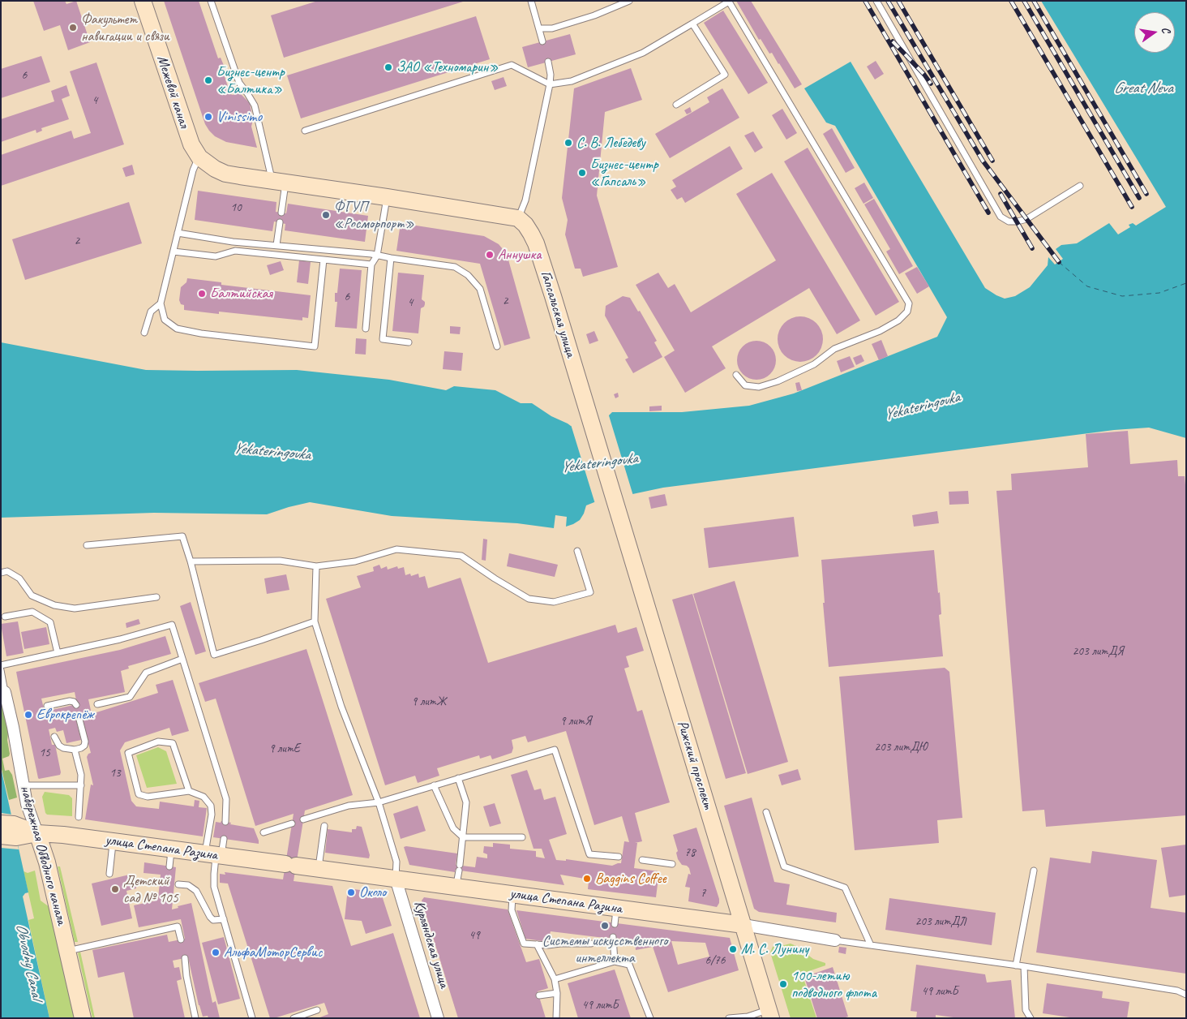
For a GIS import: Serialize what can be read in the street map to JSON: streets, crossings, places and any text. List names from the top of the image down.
{
  "streets": {
    "street": [
      "Межевой канал",
      "Гапсальская улица",
      "Рижский проспект",
      "улица Степана Разина",
      "набережная Обводного канала",
      "Курляндская улица"
    ]
  },
  "crossings": [
    ["Гапсальская улица", "Рижский проспект"],
    ["Рижский проспект", "улица Степана Разина"],
    ["улица Степана Разина", "набережная Обводного канала"],
    ["улица Степана Разина", "Курляндская улица"]
  ],
  "water": ["Great Neva", "Yekateringovka", "Obvodny Canal"],
  "places": [
    "Факультет навигации и связи",
    "ЗАО «Техномарин»",
    "Бизнес-центр «Балтика»",
    "Vinissimo",
    "С. В. Лебедеву",
    "Бизнес-центр «Гапсаль»",
    "ФГУП «Росморпорт»",
    "Аннушка",
    "Балтийская",
    "Еврокрепёж",
    "Baggins Coffee",
    "Детский сад № 105",
    "Около",
    "Системы искусственного интеллекта",
    "М. С. Лунину",
    "АльфаМоторСервис",
    "100-летию подводного флота"
  ],
  "house_numbers": [
    "6",
    "4",
    "10",
    "2",
    "6",
    "2",
    "4",
    "203 литДЯ",
    "9 литЖ",
    "9 литЯ",
    "203 литДЮ",
    "9 литЕ",
    "15",
    "13",
    "78",
    "7",
    "203 литДЛ",
    "49",
    "6/76",
    "49 литБ",
    "49 литБ"
  ],
  "north": "right"
}
